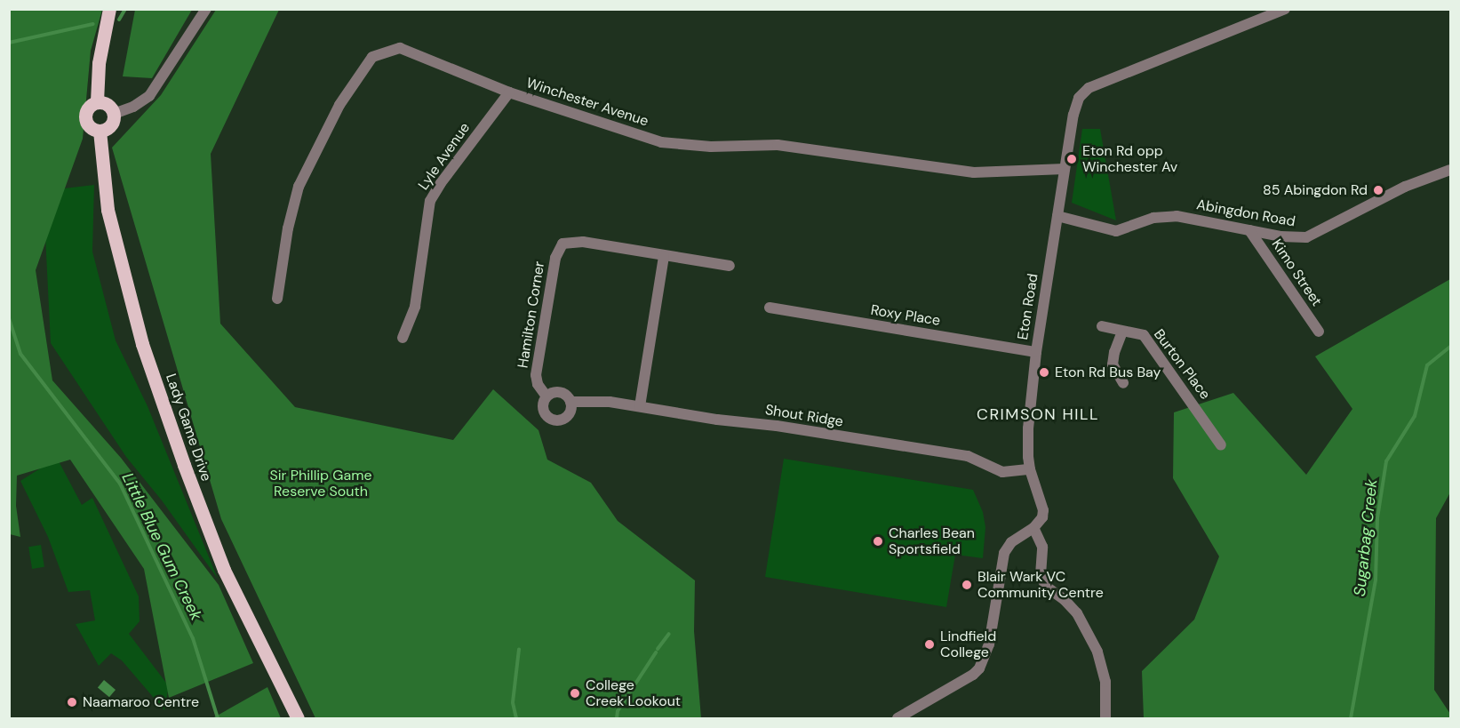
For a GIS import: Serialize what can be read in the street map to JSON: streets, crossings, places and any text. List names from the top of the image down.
{
  "streets": {
    "main road": ["Lady Game Drive"],
    "street": [
      "Winchester Avenue",
      "Lyle Avenue",
      "Abingdon Road",
      "Kimo Street",
      "Eton Road",
      "Hamilton Corner",
      "Roxy Place",
      "Burton Place",
      "Shout Ridge"
    ]
  },
  "crossings": [
    ["Winchester Avenue", "Lyle Avenue"],
    ["Winchester Avenue", "Eton Road"],
    ["Abingdon Road", "Kimo Street"],
    ["Abingdon Road", "Eton Road"],
    ["Eton Road", "Roxy Place"],
    ["Eton Road", "Shout Ridge"],
    ["Hamilton Corner", "Shout Ridge"]
  ],
  "districts": ["CRIMSON HILL"],
  "water": ["Sugarbag Creek", "Little Blue Gum Creek"],
  "parks": ["Sir Phillip Game Reserve South"],
  "places": [
    "Eton Rd opp Winchester Av",
    "85 Abingdon Rd",
    "Eton Rd Bus Bay",
    "Charles Bean Sportsfield",
    "Blair Wark VC Community Centre",
    "Lindfield College",
    "College Creek Lookout",
    "Naamaroo Centre"
  ]
}
